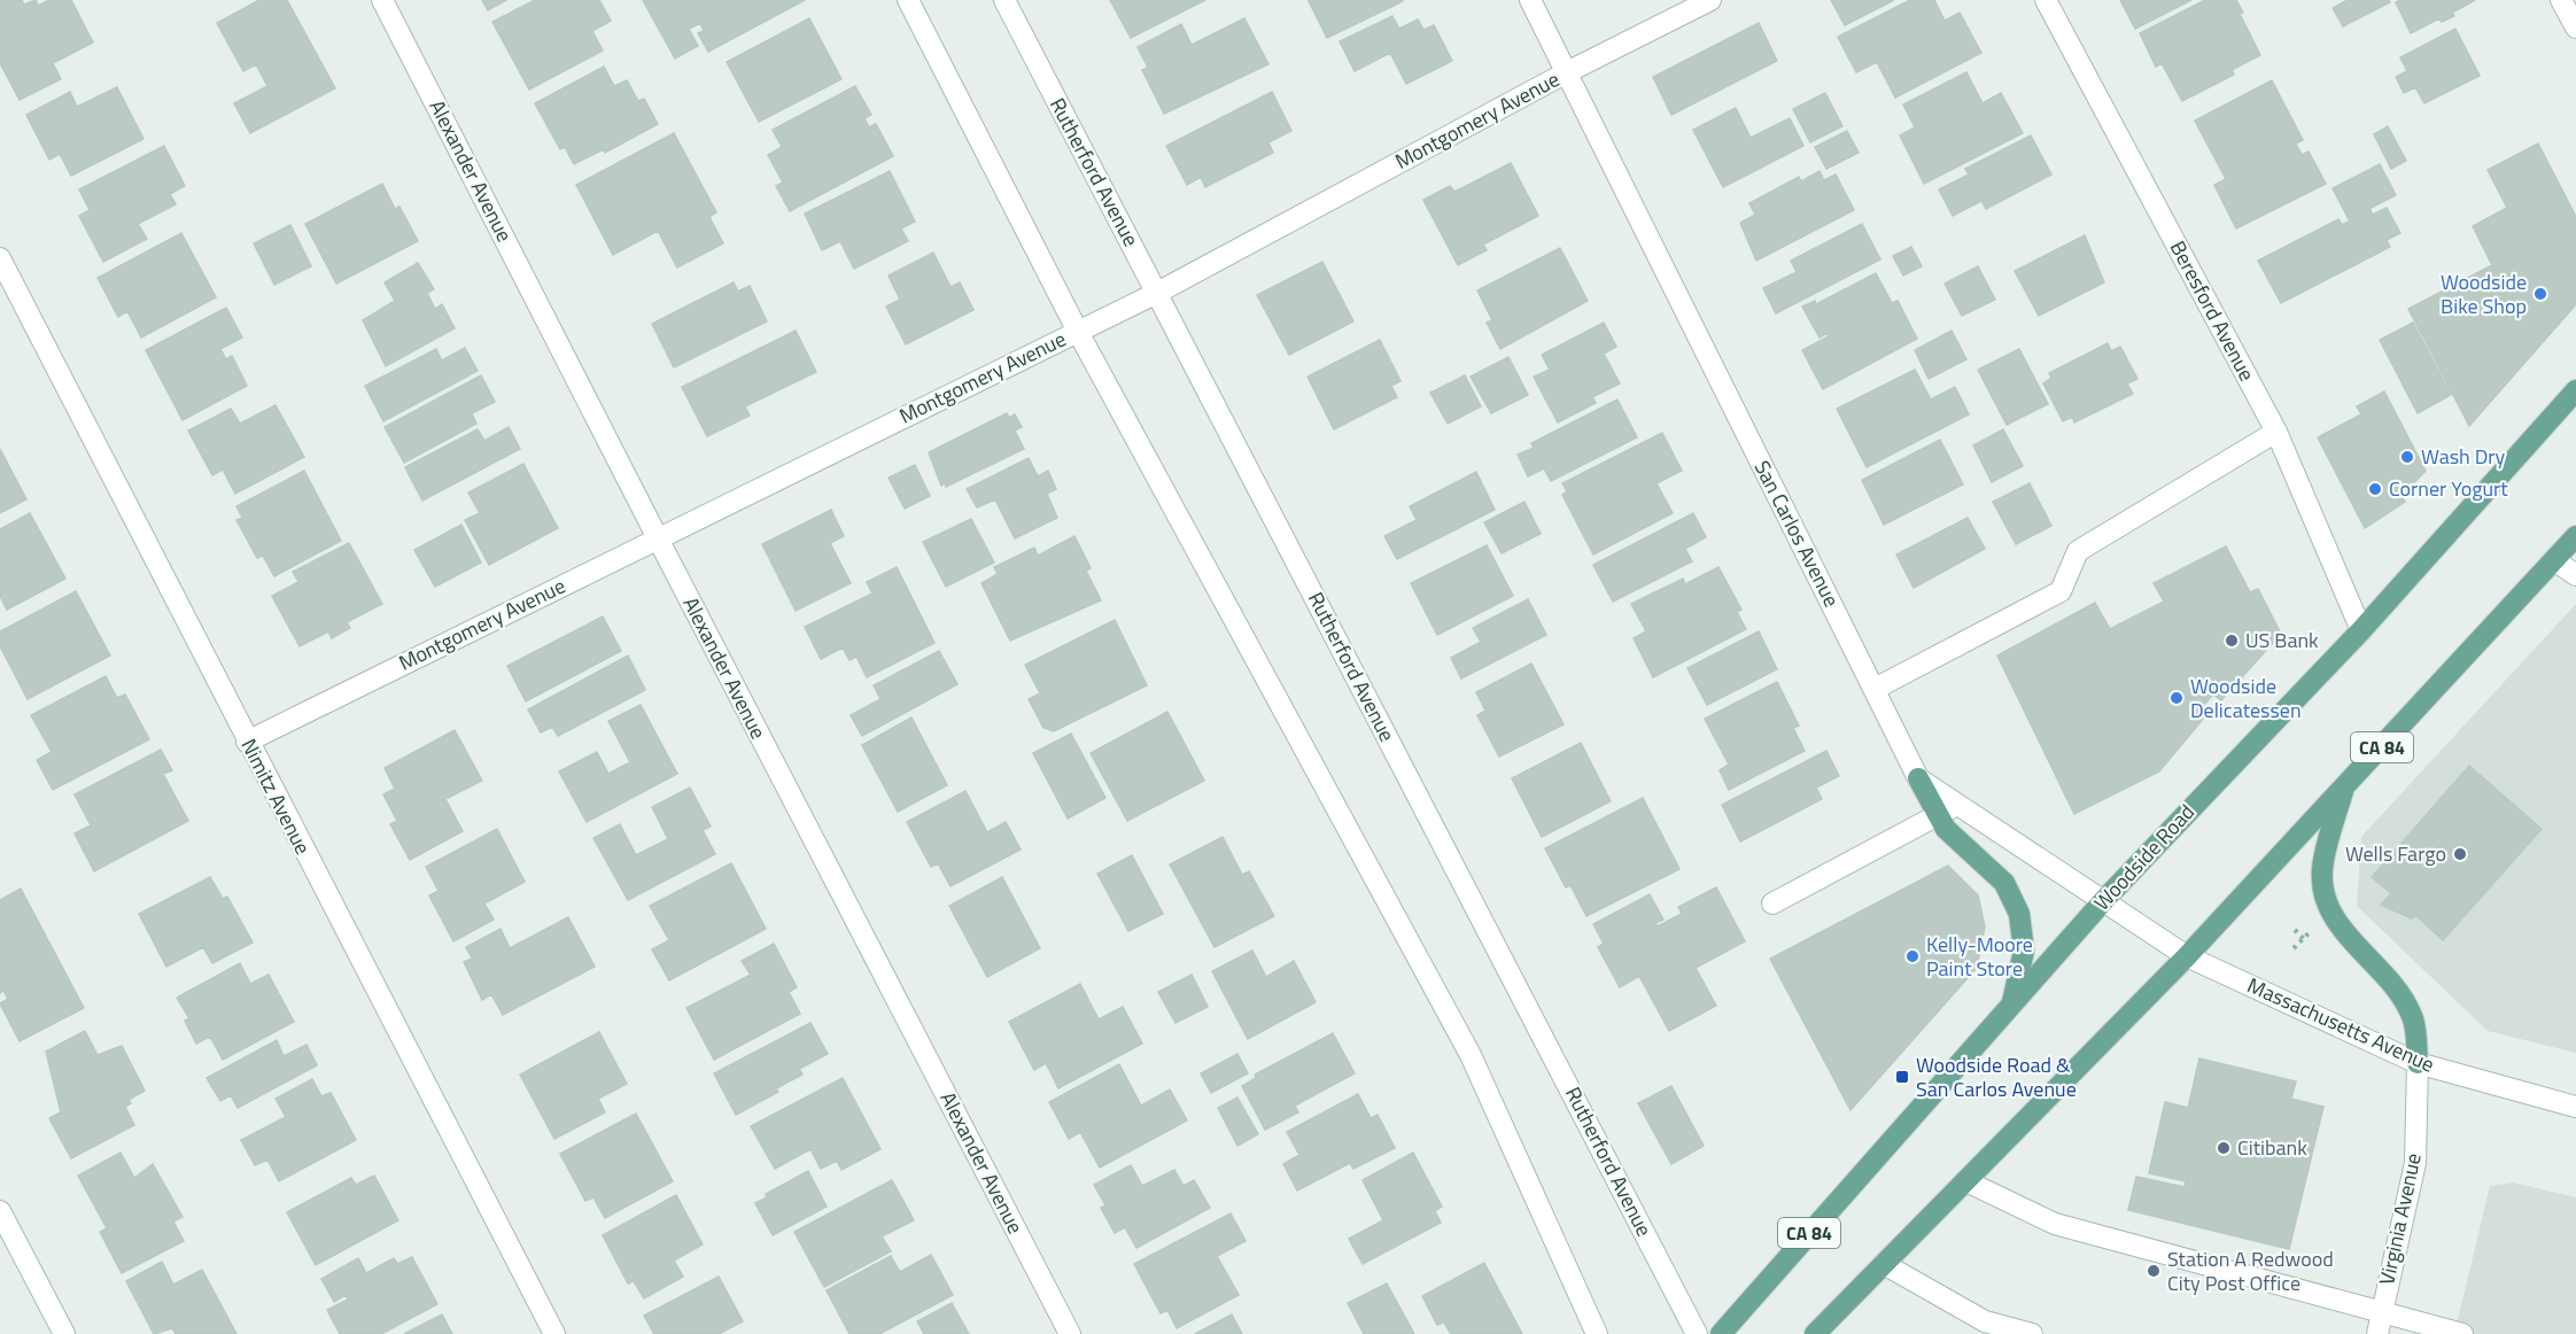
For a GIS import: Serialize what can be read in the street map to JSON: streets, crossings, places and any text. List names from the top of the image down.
{
  "streets": {
    "main road": ["CA 84", "Woodside Road"],
    "street": [
      "Montgomery Avenue",
      "Alexander Avenue",
      "Rutherford Avenue",
      "Beresford Avenue",
      "San Carlos Avenue",
      "Nimitz Avenue",
      "Massachusetts Avenue",
      "Virginia Avenue"
    ]
  },
  "crossings": [
    ["Montgomery Avenue", "Alexander Avenue"],
    ["Montgomery Avenue", "Rutherford Avenue"],
    ["Montgomery Avenue", "San Carlos Avenue"],
    ["Montgomery Avenue", "Nimitz Avenue"],
    ["Beresford Avenue", "Woodside Road"],
    ["CA 84", "Massachusetts Avenue"],
    ["Massachusetts Avenue", "Virginia Avenue"]
  ],
  "places": {
    "other": [
      "Woodside Bike Shop",
      "Wash Dry",
      "Corner Yogurt",
      "US Bank",
      "Woodside Delicatessen",
      "Wells Fargo",
      "Kelly-Moore Paint Store",
      "Citibank",
      "Station A Redwood City Post Office"
    ],
    "transit": ["Woodside Road & San Carlos Avenue"]
  }
}
